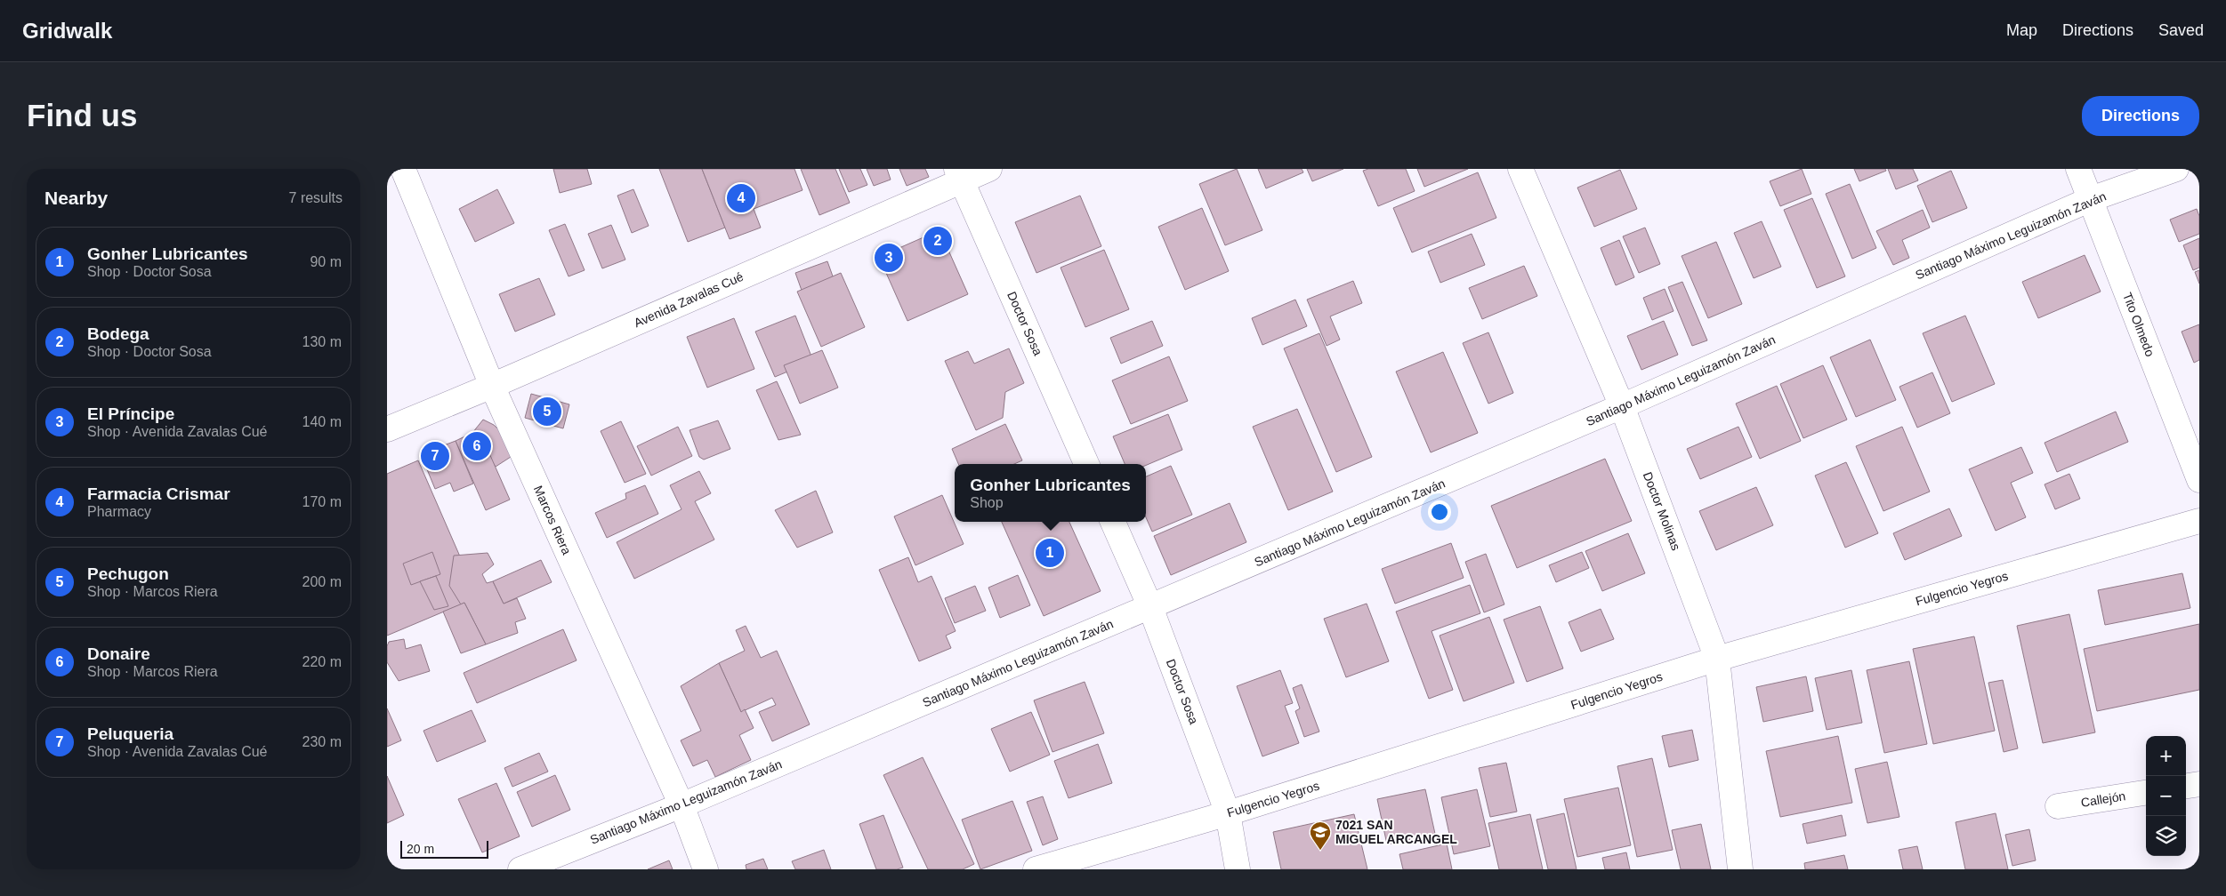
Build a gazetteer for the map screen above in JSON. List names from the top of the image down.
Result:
{
  "streets": {
    "street": [
      "Santiago Máximo Leguizamón Zaván",
      "Avenida Zavalas Cué",
      "Doctor Sosa",
      "Tito Olmedo",
      "Doctor Molinas",
      "Marcos Riera",
      "Fulgencio Yegros",
      "Callejón"
    ]
  },
  "crossings": [
    ["Santiago Máximo Leguizamón Zaván", "Doctor Sosa"],
    ["Santiago Máximo Leguizamón Zaván", "Tito Olmedo"],
    ["Santiago Máximo Leguizamón Zaván", "Doctor Molinas"],
    ["Santiago Máximo Leguizamón Zaván", "Marcos Riera"],
    ["Avenida Zavalas Cué", "Doctor Sosa"],
    ["Avenida Zavalas Cué", "Marcos Riera"],
    ["Doctor Sosa", "Fulgencio Yegros"],
    ["Doctor Molinas", "Fulgencio Yegros"]
  ],
  "places": {
    "school or university": ["7021 SAN MIGUEL ARCANGEL"]
  },
  "scale_bar": "20 m",
  "page": {
    "header": "Gridwalk",
    "nav": ["Map", "Directions", "Saved"],
    "buttons": "Directions",
    "title": "Find us",
    "heading": ["Nearby", "7 results"],
    "pins": [
      "4",
      "2",
      "3",
      "5",
      "6",
      "7",
      "1"
    ],
    "list": [
      {
        "mark": "1",
        "name": "Gonher Lubricantes",
        "note": "Shop · Doctor Sosa",
        "value": "90 m"
      },
      {
        "mark": "2",
        "name": "Bodega",
        "note": "Shop · Doctor Sosa",
        "value": "130 m"
      },
      {
        "mark": "3",
        "name": "El Príncipe",
        "note": "Shop · Avenida Zavalas Cué",
        "value": "140 m"
      },
      {
        "mark": "4",
        "name": "Farmacia Crismar",
        "note": "Pharmacy",
        "value": "170 m"
      },
      {
        "mark": "5",
        "name": "Pechugon",
        "note": "Shop · Marcos Riera",
        "value": "200 m"
      },
      {
        "mark": "6",
        "name": "Donaire",
        "note": "Shop · Marcos Riera",
        "value": "220 m"
      },
      {
        "mark": "7",
        "name": "Peluqueria",
        "note": "Shop · Avenida Zavalas Cué",
        "value": "230 m"
      }
    ],
    "popup": ["Gonher Lubricantes", "Shop"],
    "map_buttons": ["+", "−"],
    "scale": "20 m"
  }
}
